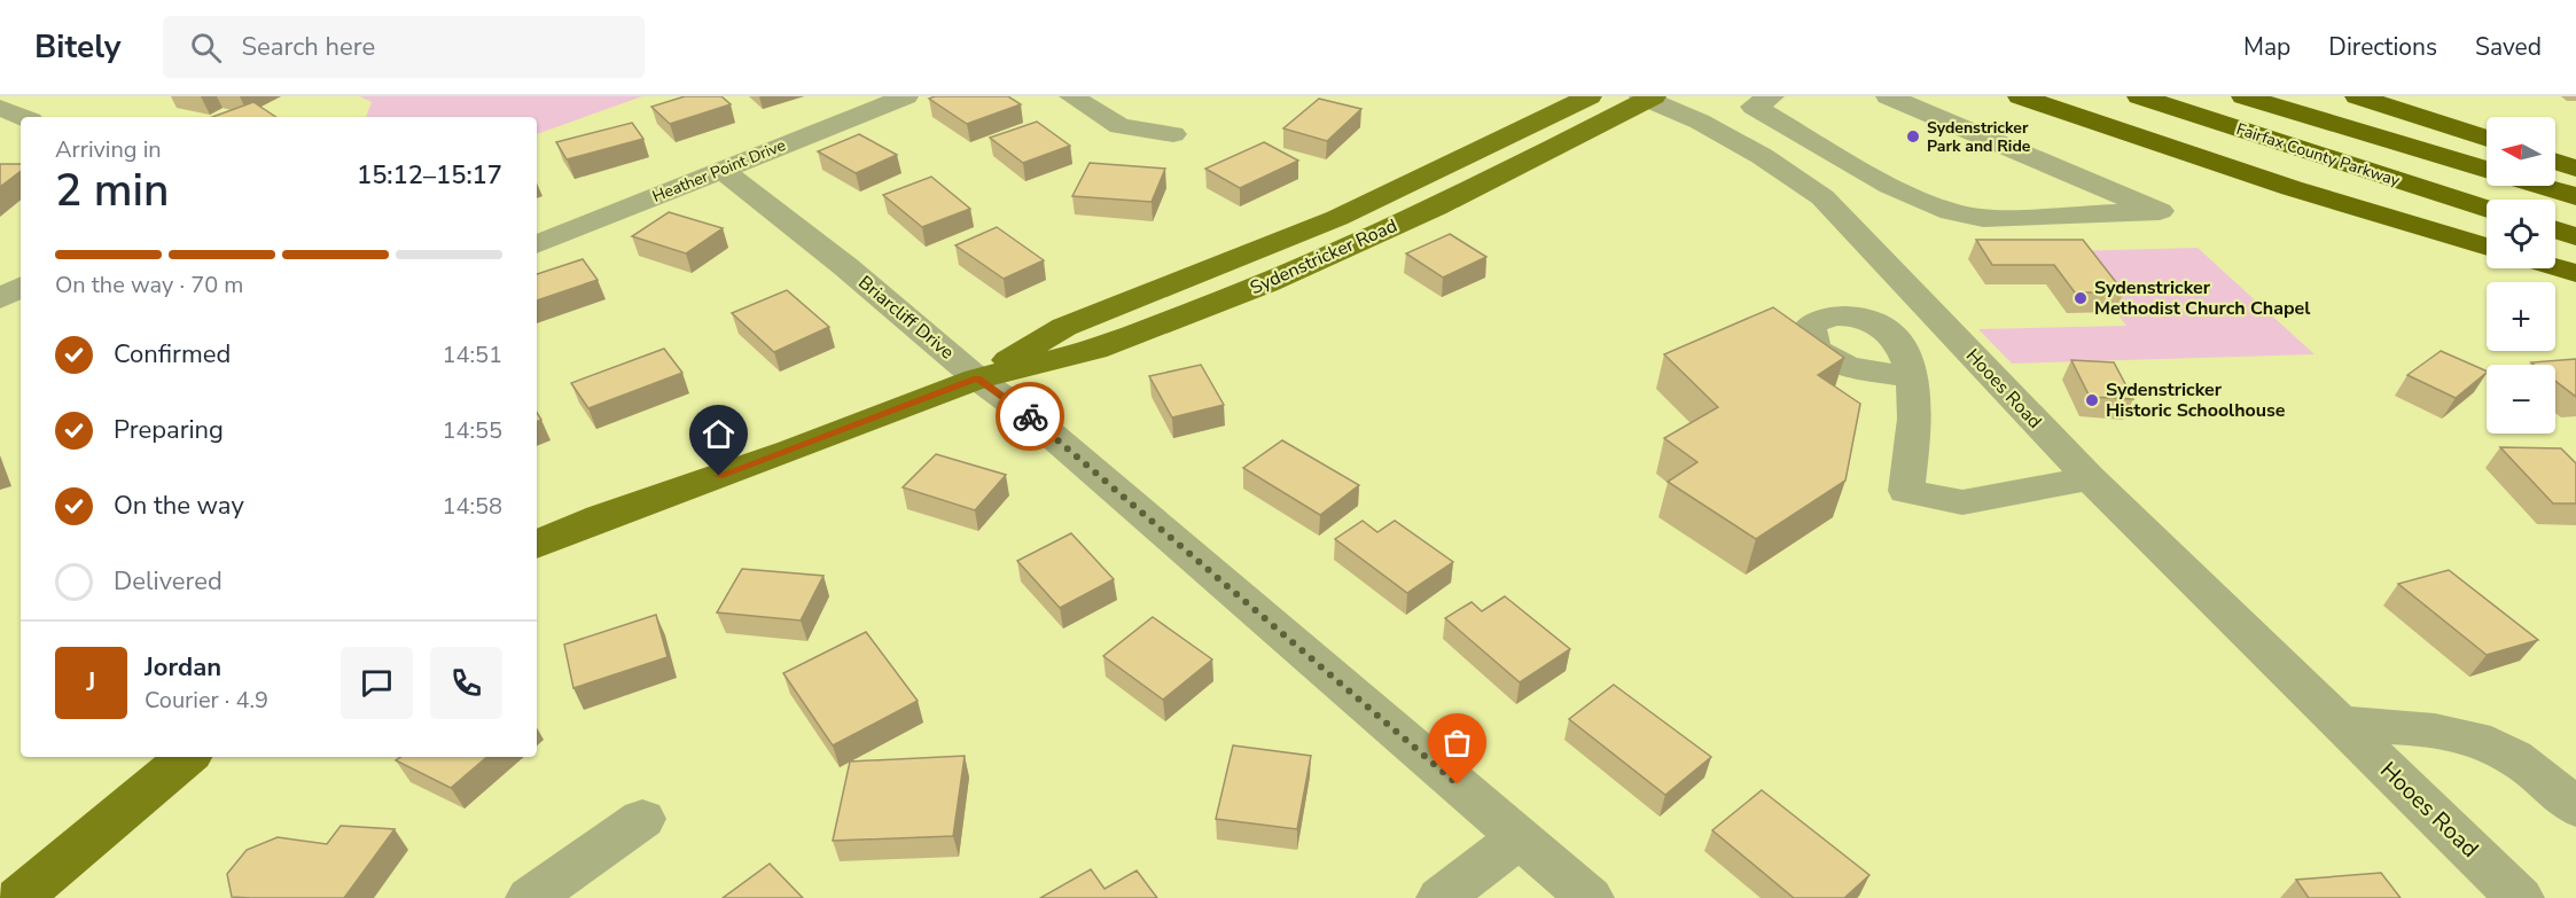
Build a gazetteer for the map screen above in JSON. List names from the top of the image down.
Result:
{
  "streets": {
    "highway": ["Fairfax County Parkway"],
    "main road": ["Sydenstricker Road"],
    "street": ["Heather Point Drive", "Briarcliff Drive", "Hooes Road"]
  },
  "crossings": [
    ["Heather Point Drive", "Briarcliff Drive"],
    ["Sydenstricker Road", "Briarcliff Drive"],
    ["Sydenstricker Road", "Hooes Road"]
  ],
  "places": ["Sydenstricker Park and Ride", "Sydenstricker Methodist Church Chapel", "Sydenstricker Historic Schoolhouse"],
  "north": "left",
  "page": {
    "header": "Bitely",
    "search": "Search here",
    "nav": ["Map", "Directions", "Saved"],
    "map_buttons": ["+", "−"],
    "heading": ["2 min", "Arriving in", "15:12–15:17"],
    "panel": ["Jordan", "Courier · 4.9"],
    "bar": "On the way · 70 m",
    "list": [
      ["Confirmed", "14:51"],
      ["Preparing", "14:55"],
      ["On the way", "14:58"],
      "Delivered"
    ],
    "round": "J"
  }
}
